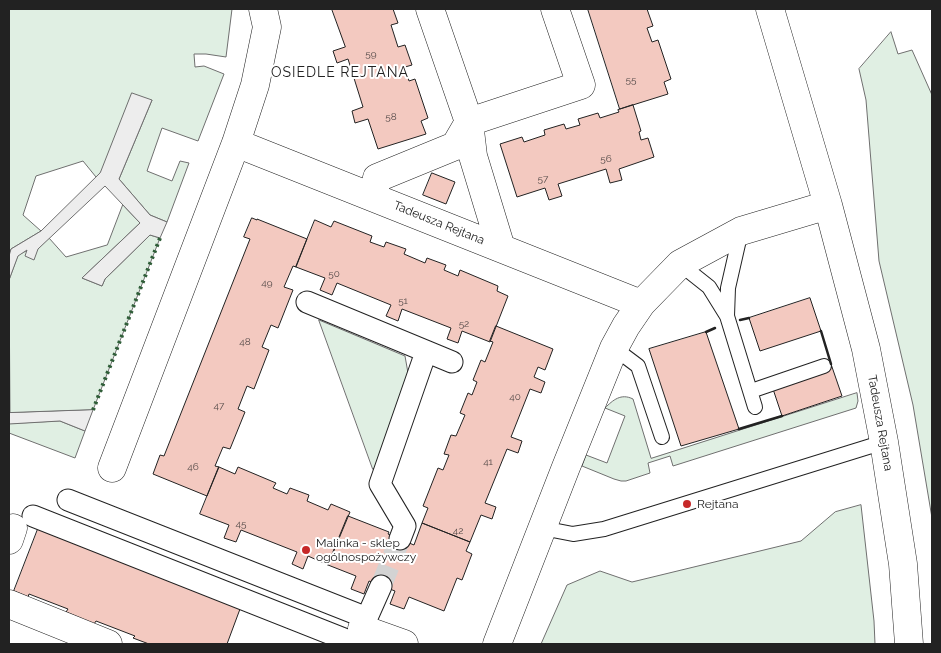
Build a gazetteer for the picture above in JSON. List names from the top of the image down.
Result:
{
  "streets": {
    "street": ["Tadeusza Rejtana"]
  },
  "districts": ["OSIEDLE REJTANA"],
  "places": ["Rejtana", "Malinka - sklep ogólnospożywczy"],
  "house_numbers": [
    "59",
    "55",
    "58",
    "56",
    "57",
    "50",
    "49",
    "51",
    "52",
    "48",
    "40",
    "47",
    "41",
    "46",
    "45",
    "42"
  ]
}
